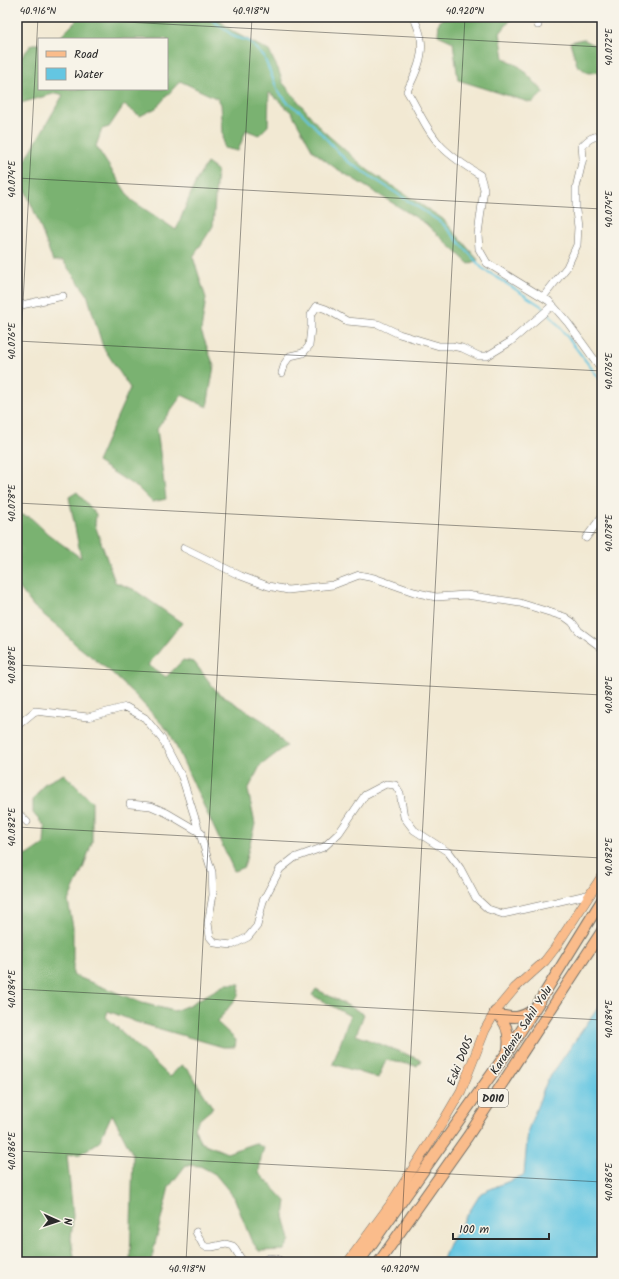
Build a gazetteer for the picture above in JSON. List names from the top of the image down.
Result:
{
  "streets": {
    "highway": ["Karadeniz Sahil Yolu", "D010"],
    "main road": ["Eski D005"]
  },
  "crossings": [
    ["Karadeniz Sahil Yolu", "D010"]
  ],
  "legend": ["Road", "Water"],
  "scale_bar": "100 m",
  "north": "right",
  "coordinates": [
    "40.916°N",
    "40.918°N",
    "40.920°N",
    "40.072°E",
    "40.074°E",
    "40.076°E",
    "40.078°E",
    "40.080°E",
    "40.082°E",
    "40.084°E",
    "40.086°E"
  ]
}
